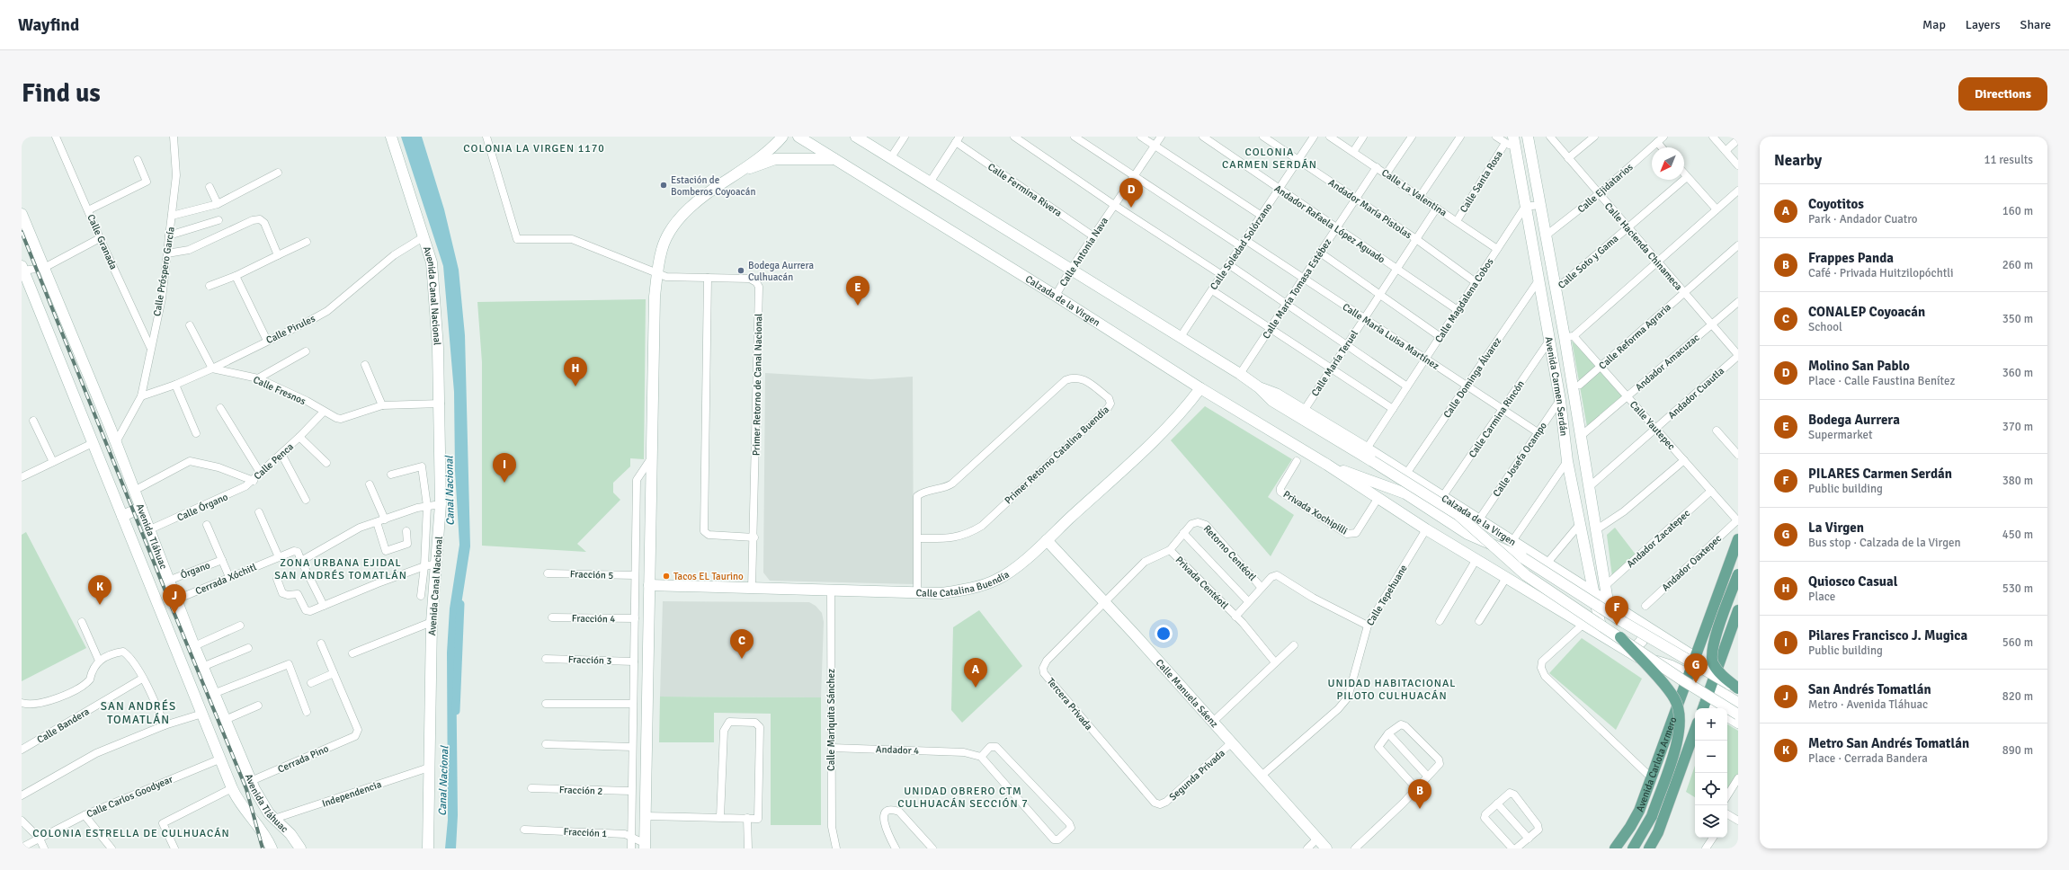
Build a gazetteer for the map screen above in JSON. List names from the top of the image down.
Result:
{
  "streets": {
    "main road": ["Avenida Carlota Armero"],
    "street": [
      "Calle Santa Rosa",
      "Calle Ejidatarios",
      "Calle Fermina Rivera",
      "Calle La Valentina",
      "Andador María Pistolas",
      "Andador Rafaela López Aguado",
      "Calle Granada",
      "Calle Soledad Solórzano",
      "Calle Hacienda Chinameca",
      "Calle Antonia Nava",
      "Calle Soto y Gama",
      "Calle Próspero García",
      "Calle María Tomasa Estébez",
      "Avenida Canal Nacional",
      "Calzada de la Virgen",
      "Calle Magdalena Cobos",
      "Calle Pirules",
      "Calle María Luisa Martínez",
      "Calle Reforma Agraria",
      "Andador Amacuzac",
      "Calle María Teruel",
      "Calle Dominga Álvarez",
      "Primer Retorno de Canal Nacional",
      "Avenida Carmen Serdán",
      "Calle Fresnos",
      "Andador Cuautla",
      "Calle Carmina Rincón",
      "Calle Yautepec",
      "Primer Retorno Catalina Buendía",
      "Calle Josefa Ocampo",
      "Calle Penca",
      "Calle Órgano",
      "Privada Xochipilli",
      "Avenida Tláhuac",
      "Andador Zacatepec",
      "Retorno Centéotl",
      "Andador Oaxtepec",
      "Órgano",
      "Fracción 5",
      "Cerrada Xóchitl",
      "Calle Catalina Buendía",
      "Privada Centéotl",
      "Calle Tepehuane",
      "Fracción 4",
      "Fracción 3",
      "Calle Manuela Sáenz",
      "Tercera Privada",
      "Calle Mariquita Sánchez",
      "Calle Bandera",
      "Andador 4",
      "Cerrada Pino",
      "Segunda Privada",
      "Fracción 2",
      "Independencia",
      "Calle Carlos Goodyear",
      "Fracción 1"
    ]
  },
  "crossings": [
    ["Calle Santa Rosa", "Calle La Valentina"],
    ["Calle Santa Rosa", "Avenida Carmen Serdán"],
    ["Calle Ejidatarios", "Calle Hacienda Chinameca"],
    ["Calle Ejidatarios", "Avenida Carmen Serdán"],
    ["Calle Fermina Rivera", "Calle Antonia Nava"],
    ["Calle La Valentina", "Calle María Tomasa Estébez"],
    ["Calle La Valentina", "Calle Magdalena Cobos"],
    ["Calle La Valentina", "Calle María Teruel"],
    ["Andador María Pistolas", "Calle Soledad Solórzano"],
    ["Andador María Pistolas", "Calle María Tomasa Estébez"],
    ["Andador María Pistolas", "Calle Magdalena Cobos"],
    ["Andador María Pistolas", "Calle María Teruel"],
    ["Andador Rafaela López Aguado", "Calle Soledad Solórzano"],
    ["Andador Rafaela López Aguado", "Calle María Tomasa Estébez"],
    ["Andador Rafaela López Aguado", "Calle Magdalena Cobos"],
    ["Andador Rafaela López Aguado", "Calle María Teruel"],
    ["Calle Granada", "Calle Próspero García"],
    ["Calle Soledad Solórzano", "Calzada de la Virgen"],
    ["Calle Soledad Solórzano", "Calle María Luisa Martínez"],
    ["Calle Hacienda Chinameca", "Calle Soto y Gama"],
    ["Calle Hacienda Chinameca", "Calle Reforma Agraria"],
    ["Calle Hacienda Chinameca", "Andador Amacuzac"],
    ["Calle Hacienda Chinameca", "Andador Cuautla"],
    ["Calle Antonia Nava", "Calzada de la Virgen"],
    ["Calle Soto y Gama", "Avenida Carmen Serdán"],
    ["Calle Próspero García", "Calle Pirules"],
    ["Calle Próspero García", "Avenida Tláhuac"],
    ["Calle María Tomasa Estébez", "Calzada de la Virgen"],
    ["Calle María Tomasa Estébez", "Calle María Luisa Martínez"],
    ["Avenida Canal Nacional", "Calle Pirules"],
    ["Avenida Canal Nacional", "Calle Fresnos"],
    ["Avenida Canal Nacional", "Independencia"],
    ["Calzada de la Virgen", "Calle Magdalena Cobos"],
    ["Calzada de la Virgen", "Calle María Teruel"],
    ["Calzada de la Virgen", "Calle Dominga Álvarez"],
    ["Calzada de la Virgen", "Avenida Carmen Serdán"],
    ["Calzada de la Virgen", "Calle Carmina Rincón"],
    ["Calzada de la Virgen", "Calle Josefa Ocampo"],
    ["Calzada de la Virgen", "Privada Xochipilli"],
    ["Calzada de la Virgen", "Calle Catalina Buendía"],
    ["Calzada de la Virgen", "Calle Tepehuane"],
    ["Calzada de la Virgen", "Avenida Carlota Armero"],
    ["Calle Magdalena Cobos", "Calle María Luisa Martínez"],
    ["Calle Magdalena Cobos", "Avenida Carmen Serdán"],
    ["Calle Pirules", "Calle Fresnos"],
    ["Calle María Luisa Martínez", "Calle María Teruel"],
    ["Calle María Luisa Martínez", "Calle Dominga Álvarez"],
    ["Calle María Luisa Martínez", "Calle Carmina Rincón"],
    ["Calle María Luisa Martínez", "Calle Josefa Ocampo"],
    ["Calle Reforma Agraria", "Calle Yautepec"],
    ["Andador Amacuzac", "Avenida Carmen Serdán"],
    ["Andador Amacuzac", "Calle Yautepec"],
    ["Calle Dominga Álvarez", "Avenida Carmen Serdán"],
    ["Primer Retorno de Canal Nacional", "Calle Catalina Buendía"],
    ["Avenida Carmen Serdán", "Andador Cuautla"],
    ["Avenida Carmen Serdán", "Calle Carmina Rincón"],
    ["Avenida Carmen Serdán", "Calle Yautepec"],
    ["Avenida Carmen Serdán", "Calle Josefa Ocampo"],
    ["Avenida Carmen Serdán", "Andador Zacatepec"],
    ["Calle Fresnos", "Calle Penca"],
    ["Andador Cuautla", "Calle Yautepec"],
    ["Calle Yautepec", "Andador Zacatepec"],
    ["Calle Yautepec", "Andador Oaxtepec"],
    ["Primer Retorno Catalina Buendía", "Calle Catalina Buendía"],
    ["Calle Penca", "Calle Órgano"],
    ["Calle Penca", "Avenida Tláhuac"],
    ["Calle Órgano", "Avenida Tláhuac"],
    ["Avenida Tláhuac", "Órgano"],
    ["Avenida Tláhuac", "Cerrada Xóchitl"],
    ["Avenida Tláhuac", "Cerrada Pino"],
    ["Avenida Tláhuac", "Independencia"],
    ["Avenida Tláhuac", "Calle Carlos Goodyear"],
    ["Retorno Centéotl", "Privada Centéotl"],
    ["Calle Catalina Buendía", "Calle Manuela Sáenz"],
    ["Calle Catalina Buendía", "Calle Mariquita Sánchez"],
    ["Privada Centéotl", "Calle Manuela Sáenz"],
    ["Privada Centéotl", "Tercera Privada"],
    ["Calle Tepehuane", "Calle Manuela Sáenz"],
    ["Calle Manuela Sáenz", "Tercera Privada"],
    ["Calle Manuela Sáenz", "Segunda Privada"],
    ["Tercera Privada", "Segunda Privada"],
    ["Calle Mariquita Sánchez", "Andador 4"]
  ],
  "districts": [
    "COLONIA LA VIRGEN 1170",
    "COLONIA CARMEN SERDÁN",
    "ZONA URBANA EJIDAL SAN ANDRÉS TOMATLÁN",
    "UNIDAD HABITACIONAL PILOTO CULHUACÁN",
    "SAN ANDRÉS TOMATLÁN",
    "UNIDAD OBRERO CTM CULHUACÁN SECCIÓN 7",
    "COLONIA ESTRELLA DE CULHUACÁN"
  ],
  "water": ["Canal Nacional"],
  "places": ["Estación de Bomberos Coyoacán", "Bodega Aurrera Culhuacán", "Tacos EL Taurino"],
  "north": "bottom left",
  "page": {
    "header": "Wayfind",
    "nav": ["Map", "Layers", "Share"],
    "buttons": "Directions",
    "title": "Find us",
    "heading": ["Nearby", "11 results"],
    "pins": [
      "D",
      "E",
      "H",
      "I",
      "K",
      "J",
      "F",
      "C",
      "G",
      "A",
      "B"
    ],
    "list": [
      {
        "mark": "A",
        "name": "Coyotitos",
        "note": "Park · Andador Cuatro",
        "value": "160 m"
      },
      {
        "mark": "B",
        "name": "Frappes Panda",
        "note": "Café · Privada Huitzilopóchtli",
        "value": "260 m"
      },
      {
        "mark": "C",
        "name": "CONALEP Coyoacán",
        "note": "School",
        "value": "350 m"
      },
      {
        "mark": "D",
        "name": "Molino San Pablo",
        "note": "Place · Calle Faustina Benítez",
        "value": "360 m"
      },
      {
        "mark": "E",
        "name": "Bodega Aurrera",
        "note": "Supermarket",
        "value": "370 m"
      },
      {
        "mark": "F",
        "name": "PILARES Carmen Serdán",
        "note": "Public building",
        "value": "380 m"
      },
      {
        "mark": "G",
        "name": "La Virgen",
        "note": "Bus stop · Calzada de la Virgen",
        "value": "450 m"
      },
      {
        "mark": "H",
        "name": "Quiosco Casual",
        "note": "Place",
        "value": "530 m"
      },
      {
        "mark": "I",
        "name": "Pilares Francisco J. Mugica",
        "note": "Public building",
        "value": "560 m"
      },
      {
        "mark": "J",
        "name": "San Andrés Tomatlán",
        "note": "Metro · Avenida Tláhuac",
        "value": "820 m"
      },
      {
        "mark": "K",
        "name": "Metro San Andrés Tomatlán",
        "note": "Place · Cerrada Bandera",
        "value": "890 m"
      }
    ],
    "map_buttons": ["+", "−"]
  }
}
